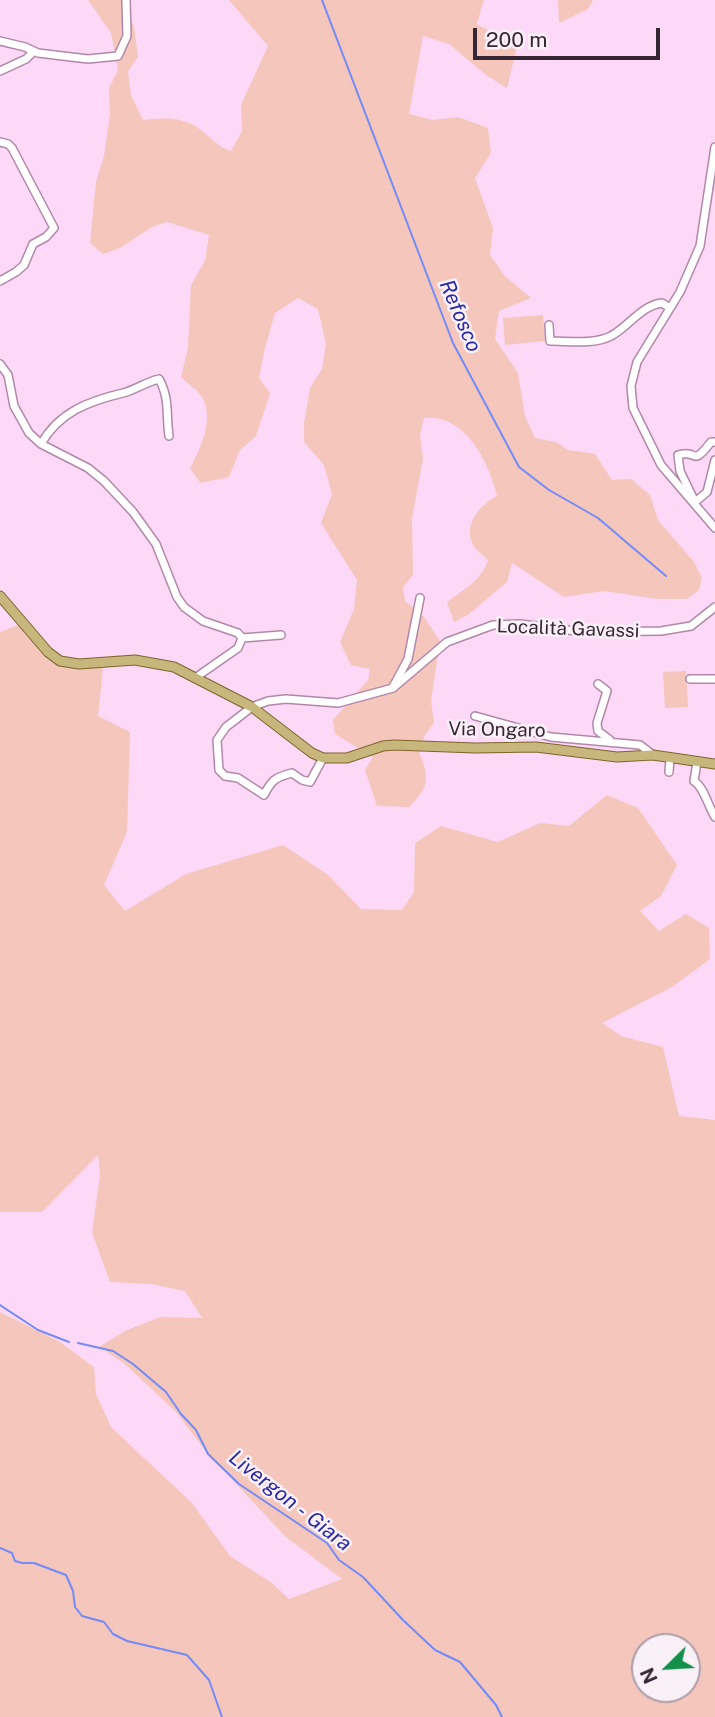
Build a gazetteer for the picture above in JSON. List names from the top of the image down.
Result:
{
  "streets": {
    "main road": ["Via Ongaro"],
    "street": ["Località Gavassi"]
  },
  "water": ["Refosco", "Livergon - Giara"],
  "scale_bar": "200 m",
  "north": "bottom left"
}
